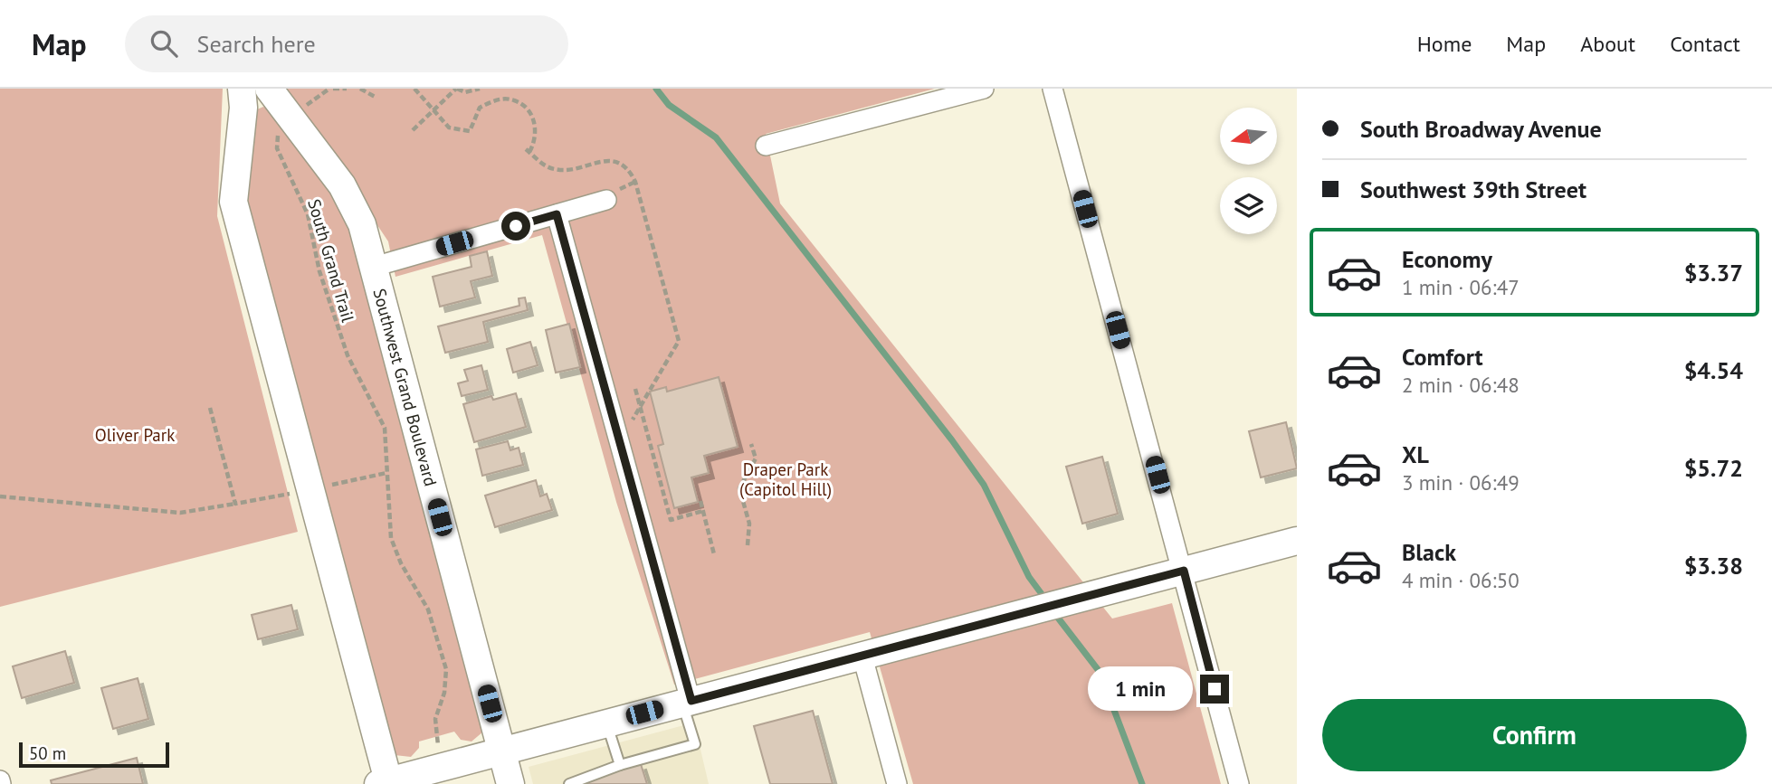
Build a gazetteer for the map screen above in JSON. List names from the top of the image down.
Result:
{
  "streets": {
    "street": ["Southwest Grand Boulevard"],
    "path": ["South Grand Trail"]
  },
  "crossings": [
    ["South Grand Trail", "Southwest Grand Boulevard"]
  ],
  "parks": ["Oliver Park", "Draper Park (Capitol Hill)"],
  "scale_bar": "50 m",
  "north": "left",
  "page": {
    "header": "Map",
    "search": "Search here",
    "nav": [
      "Home",
      "Map",
      "About",
      "Contact"
    ],
    "banner": ["South Broadway Avenue", "Southwest 39th Street"],
    "list": [
      {
        "name": "Economy",
        "note": "1 min · 06:47",
        "value": "$3.37"
      },
      {
        "name": "Comfort",
        "note": "2 min · 06:48",
        "value": "$4.54"
      },
      {
        "name": "XL",
        "note": "3 min · 06:49",
        "value": "$5.72"
      },
      {
        "name": "Black",
        "note": "4 min · 06:50",
        "value": "$3.38"
      }
    ],
    "bubble": "1 min",
    "buttons": "Confirm",
    "scale": "50 m"
  }
}
